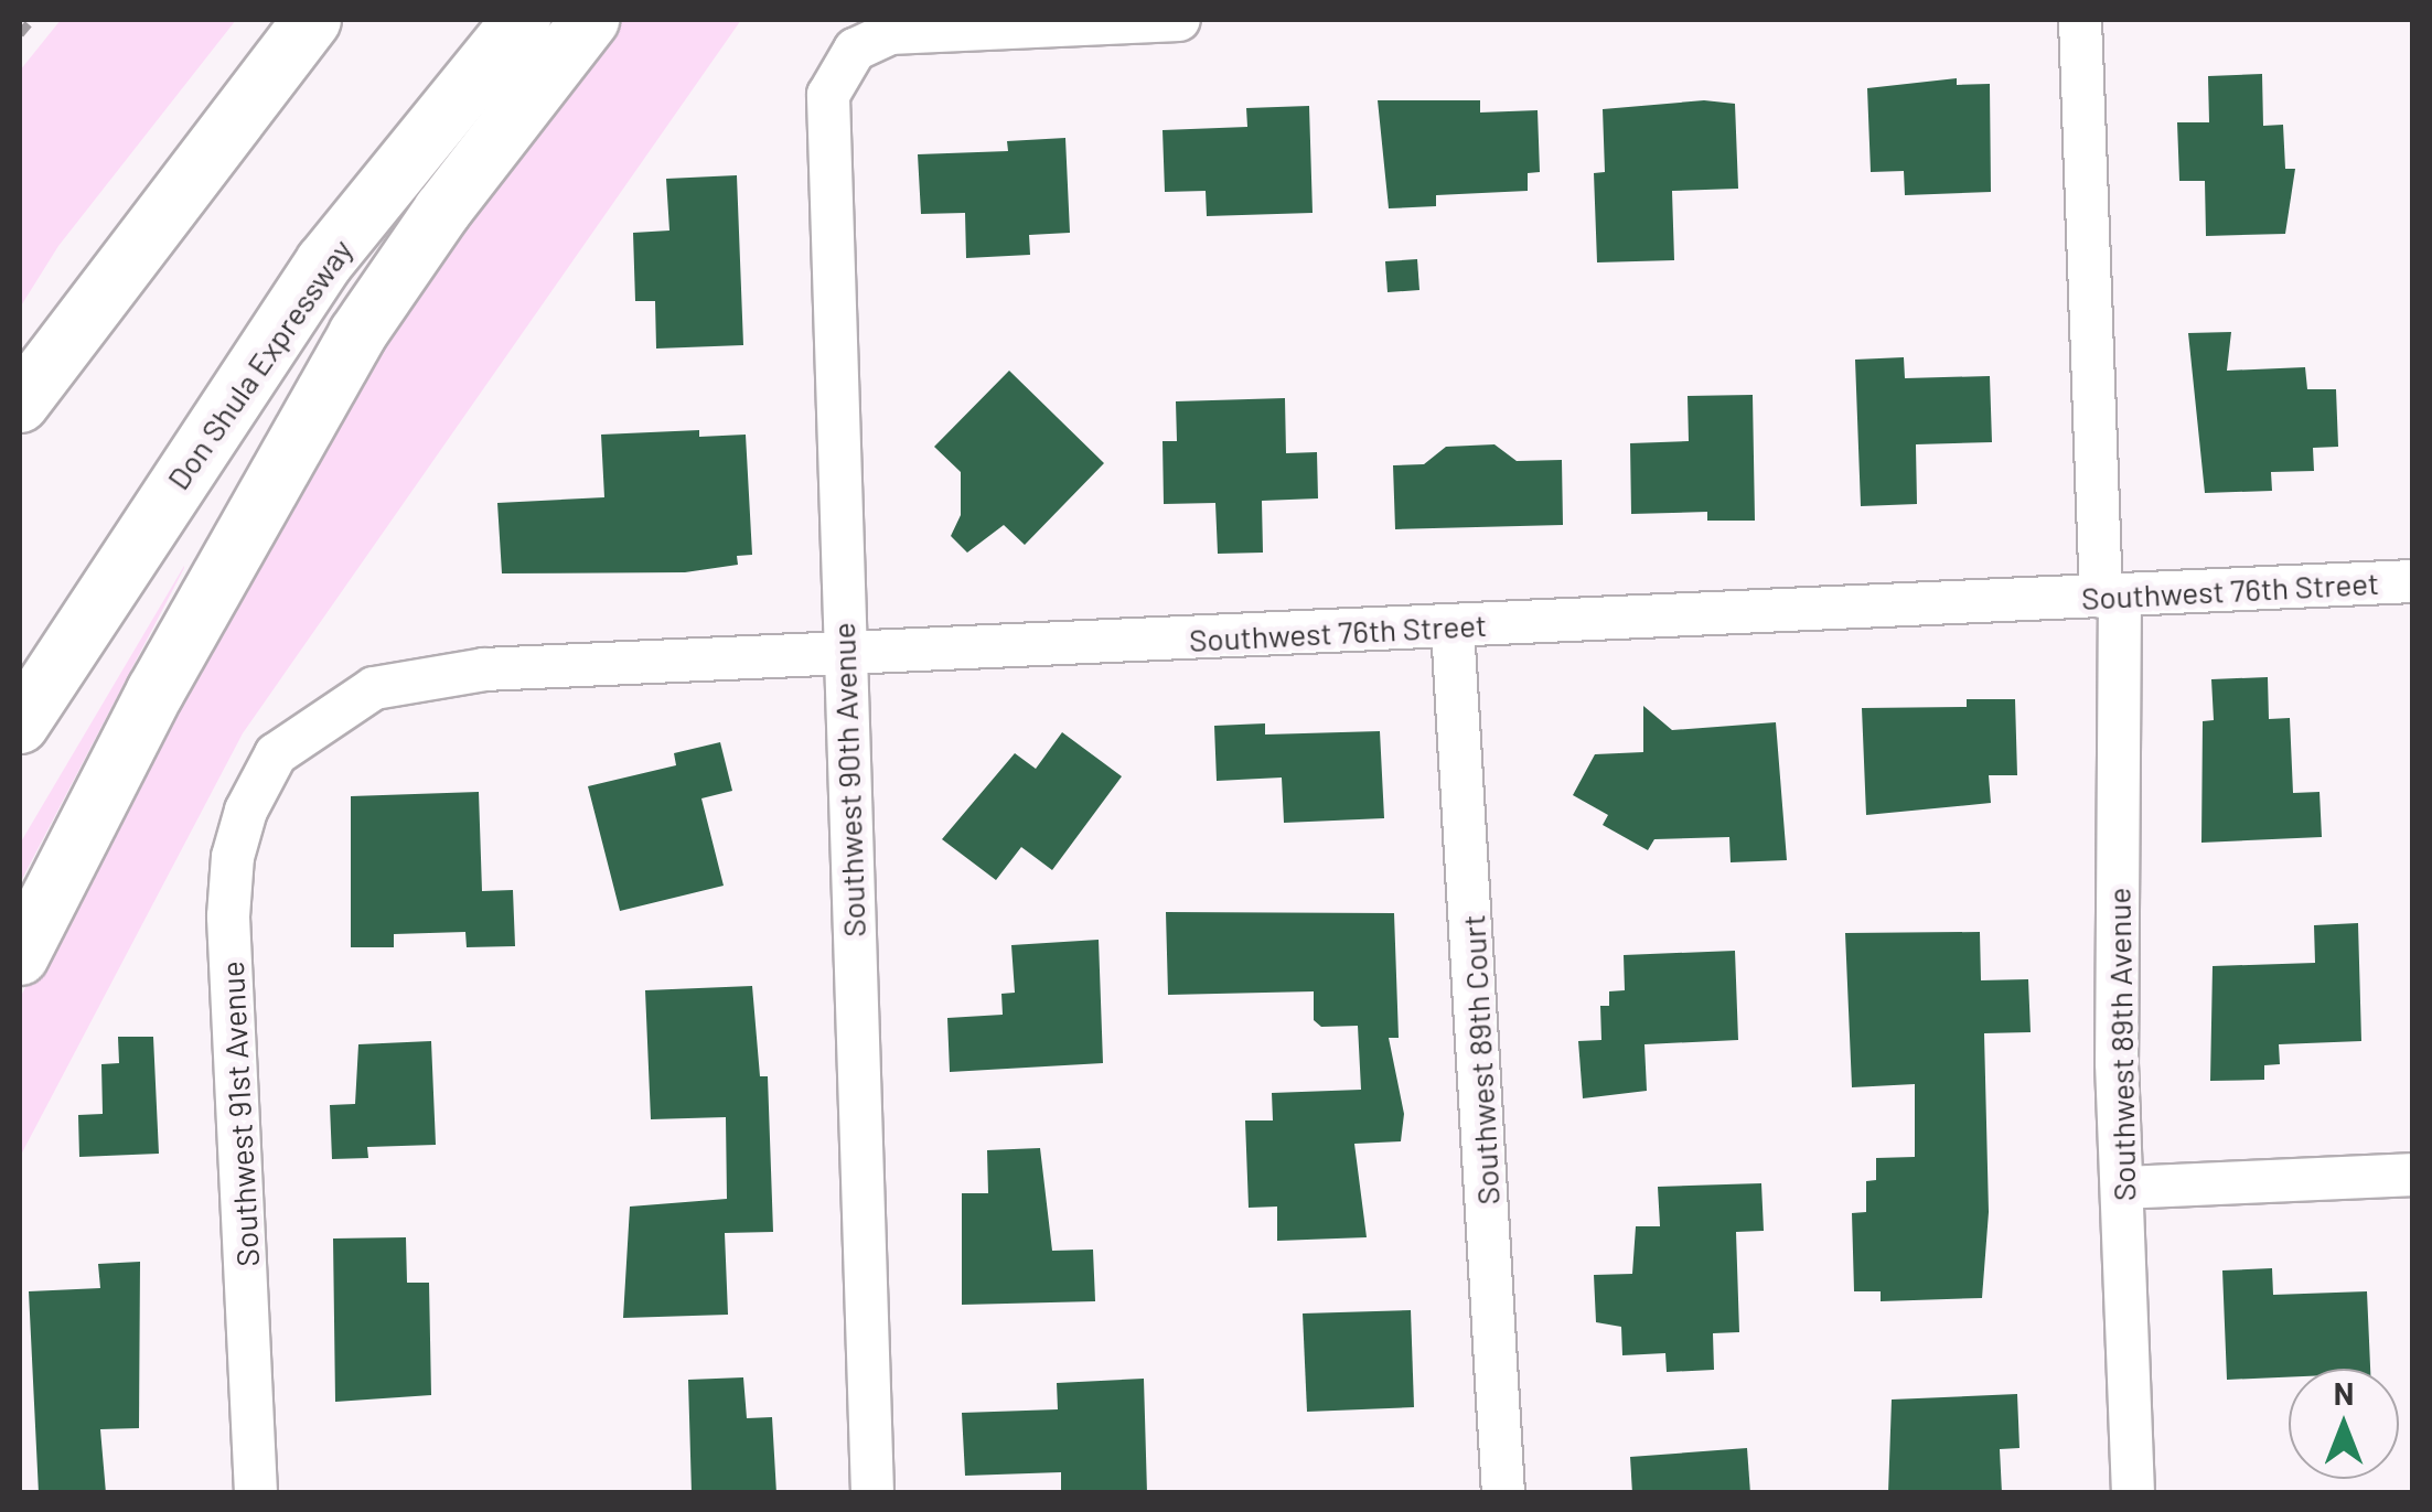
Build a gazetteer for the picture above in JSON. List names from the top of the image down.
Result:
{
  "streets": {
    "highway": ["Don Shula Expressway"],
    "street": [
      "Southwest 76th Street",
      "Southwest 90th Avenue",
      "Southwest 89th Avenue",
      "Southwest 89th Court",
      "Southwest 91st Avenue"
    ]
  },
  "crossings": [
    ["Southwest 76th Street", "Southwest 90th Avenue"],
    ["Southwest 76th Street", "Southwest 89th Avenue"],
    ["Southwest 76th Street", "Southwest 89th Court"],
    ["Southwest 76th Street", "Southwest 91st Avenue"]
  ],
  "north": "top"
}
